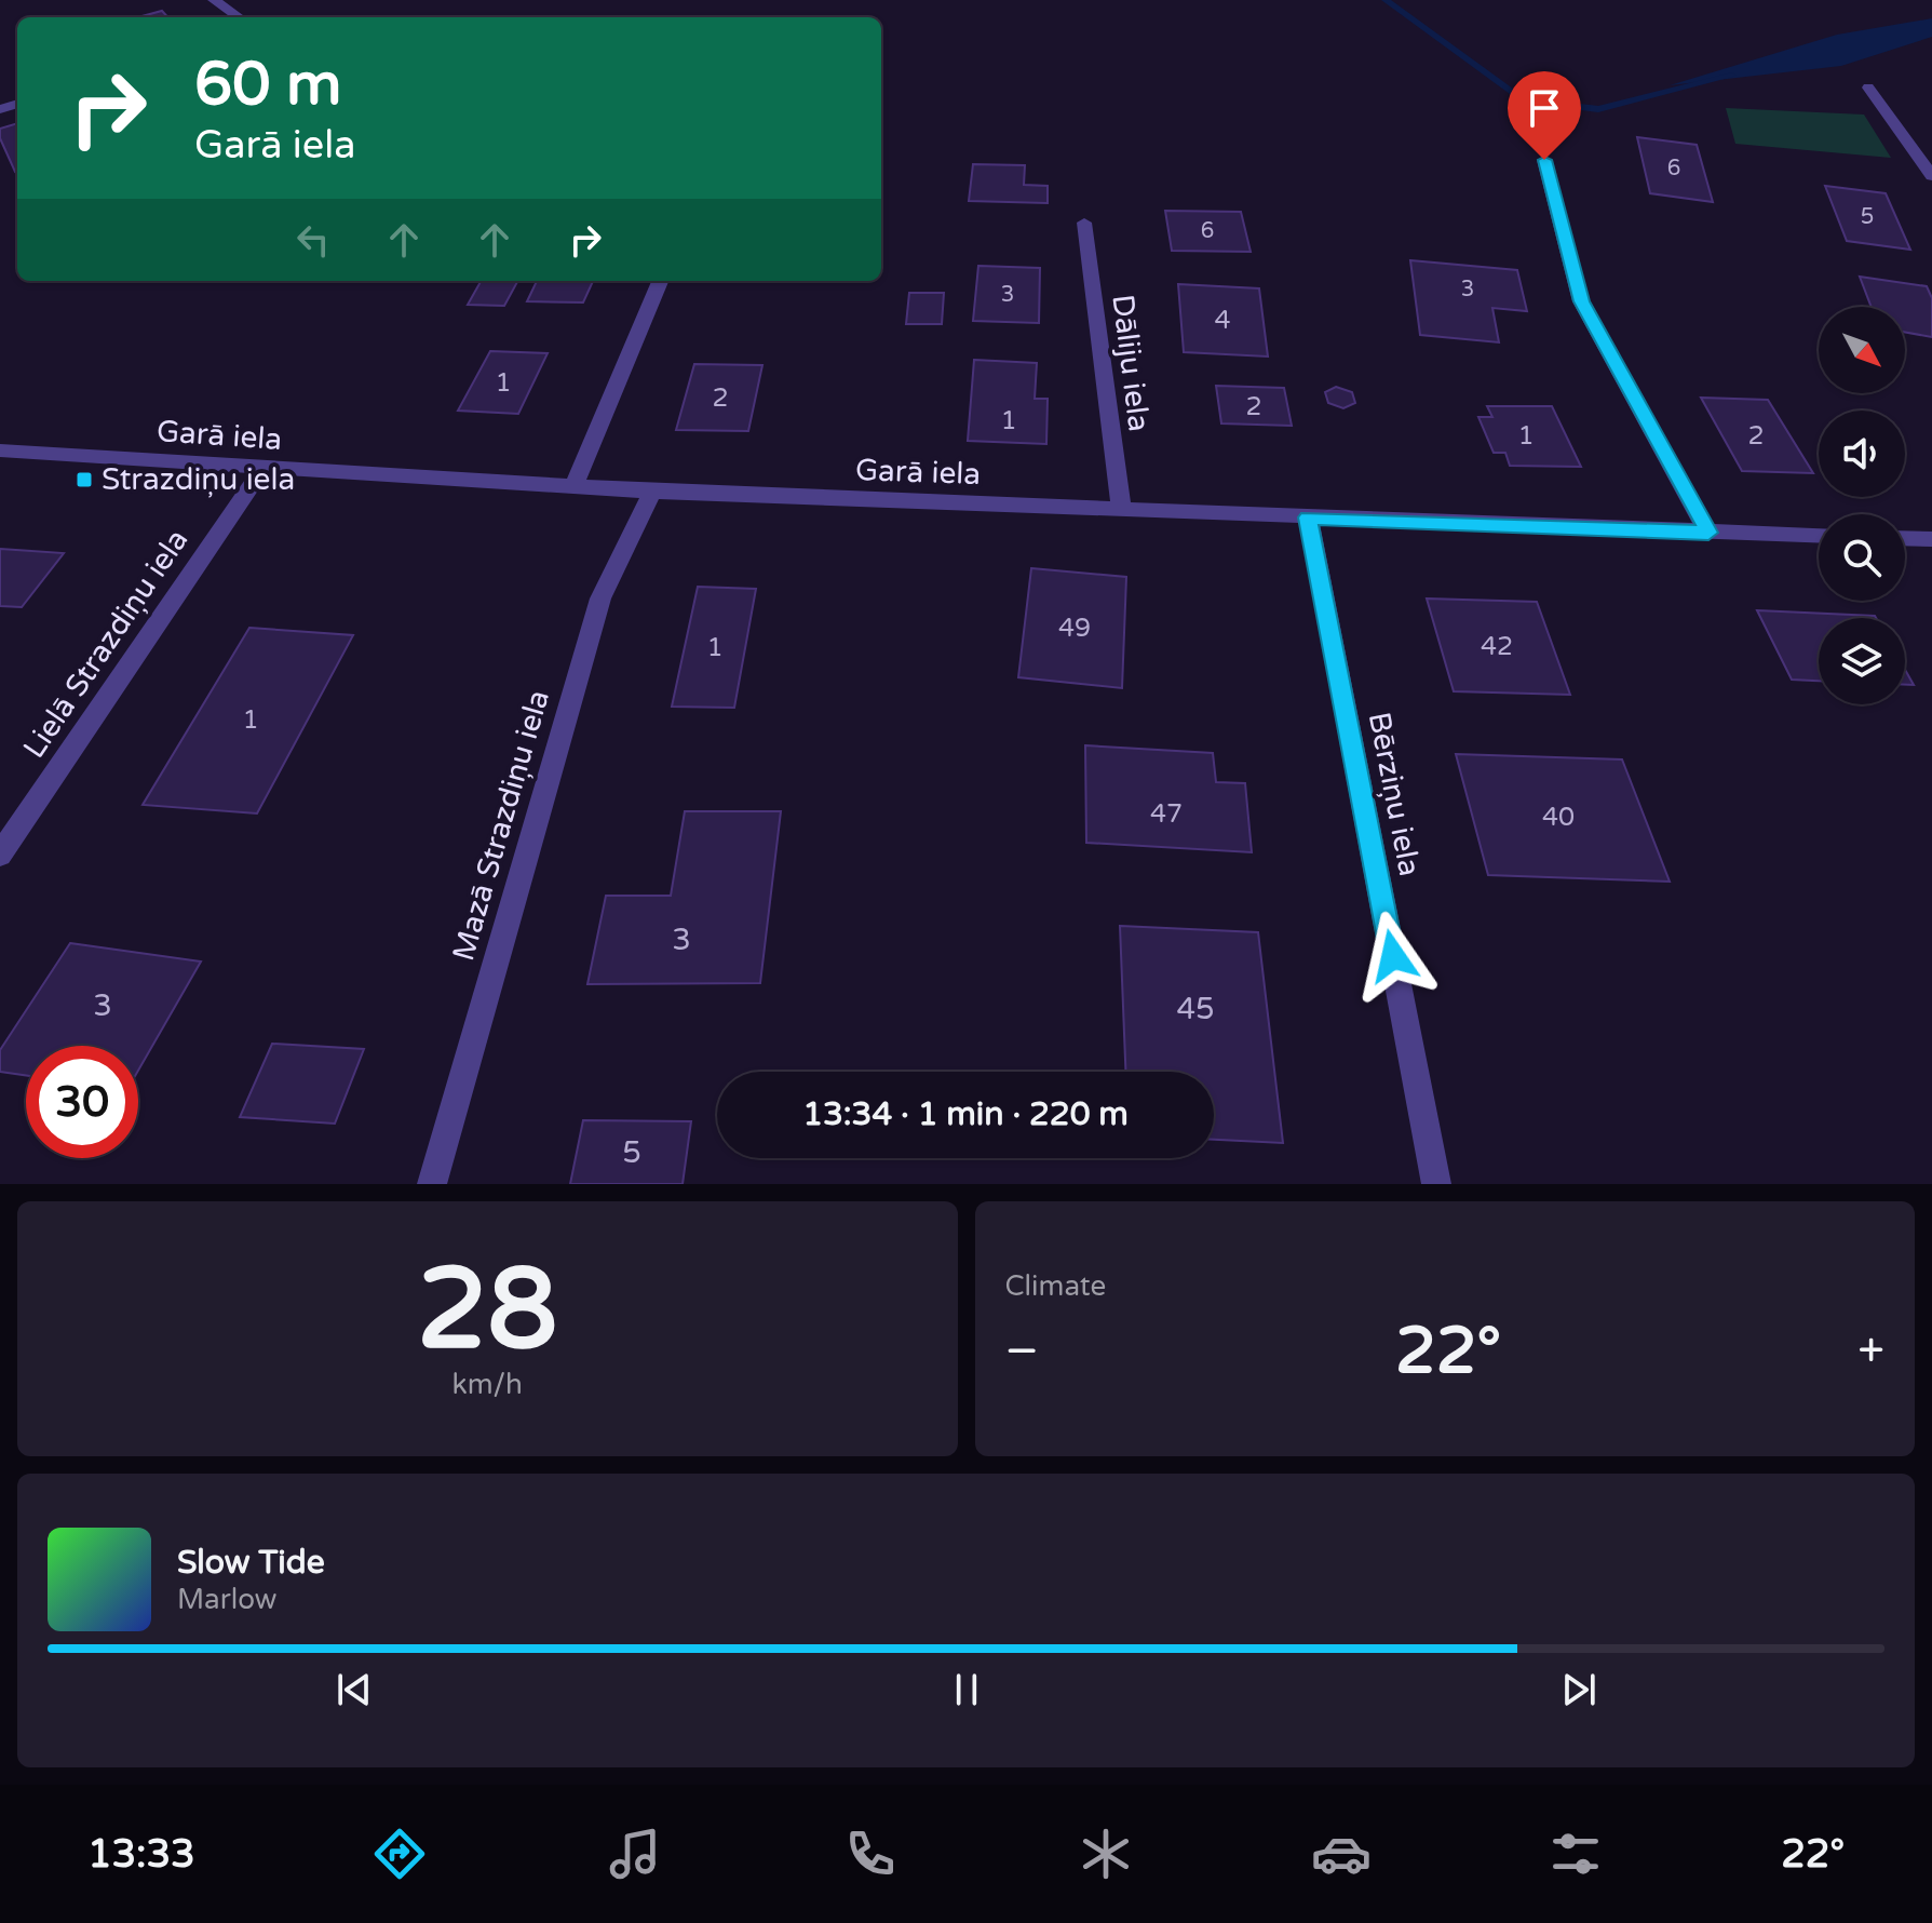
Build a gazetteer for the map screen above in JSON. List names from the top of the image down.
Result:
{
  "streets": {
    "street": [
      "Dāliju iela",
      "Garā iela",
      "Lielā Strazdiņu iela",
      "Bērziņu iela",
      "Mazā Strazdiņu iela"
    ]
  },
  "crossings": [
    ["Dāliju iela", "Garā iela"],
    ["Garā iela", "Lielā Strazdiņu iela"],
    ["Garā iela", "Bērziņu iela"],
    ["Garā iela", "Mazā Strazdiņu iela"]
  ],
  "places": {
    "transit": ["Strazdiņu iela"]
  },
  "house_numbers": [
    "6",
    "5",
    "6",
    "3",
    "3",
    "4",
    "1",
    "2",
    "2",
    "1",
    "1",
    "2",
    "49",
    "42",
    "1",
    "1",
    "47",
    "40",
    "3",
    "3",
    "45",
    "5"
  ],
  "north": "bottom right",
  "page": {
    "turn": ["60 m", "Garā iela"],
    "limit": "30",
    "trip": "13:34 · 1 min · 220 m",
    "tile": [
      ["28", "km/h"],
      "Climate"
    ],
    "heat": ["−", "22°", "+"],
    "song": ["Slow Tide", "Marlow"],
    "tabs": ["13:33", "22°"]
  }
}
